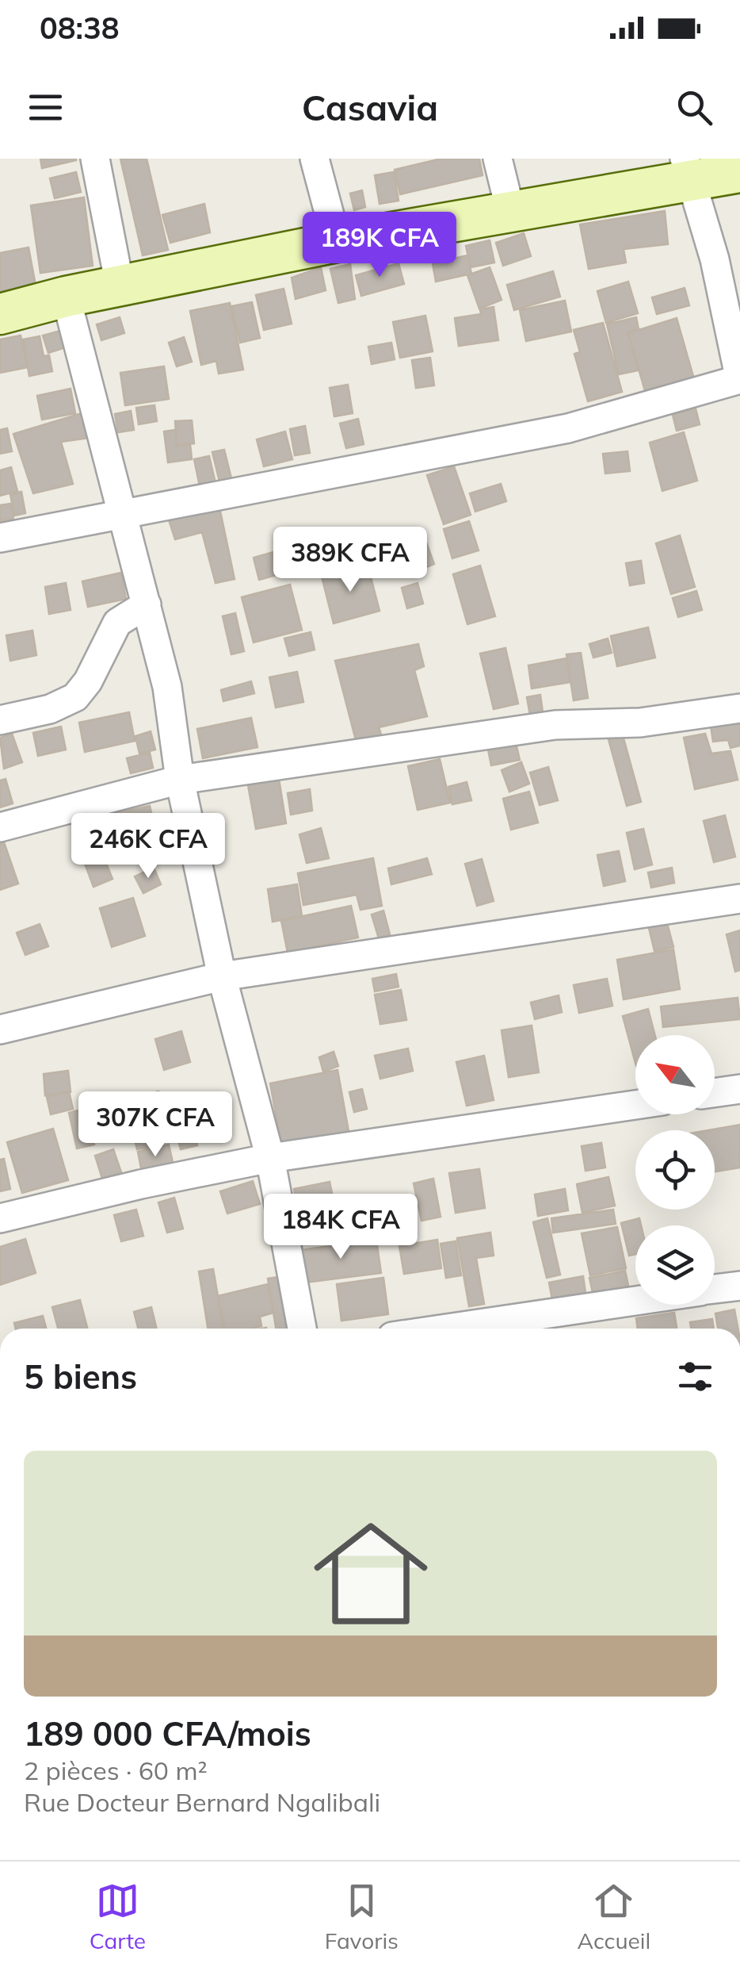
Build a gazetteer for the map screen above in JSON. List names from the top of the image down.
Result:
{
  "north": "top left",
  "page": {
    "status": "08:38",
    "header": "Casavia",
    "price": [
      "189K CFA",
      "389K CFA",
      "246K CFA",
      "307K CFA",
      "184K CFA"
    ],
    "heading": "5 biens",
    "list": [
      {
        "name": "189 000 CFA/mois",
        "note": "2 pièces · 60 m² · Rue Docteur Bernard Ngalibali"
      }
    ],
    "tabs": ["Carte", "Favoris", "Accueil"]
  }
}
